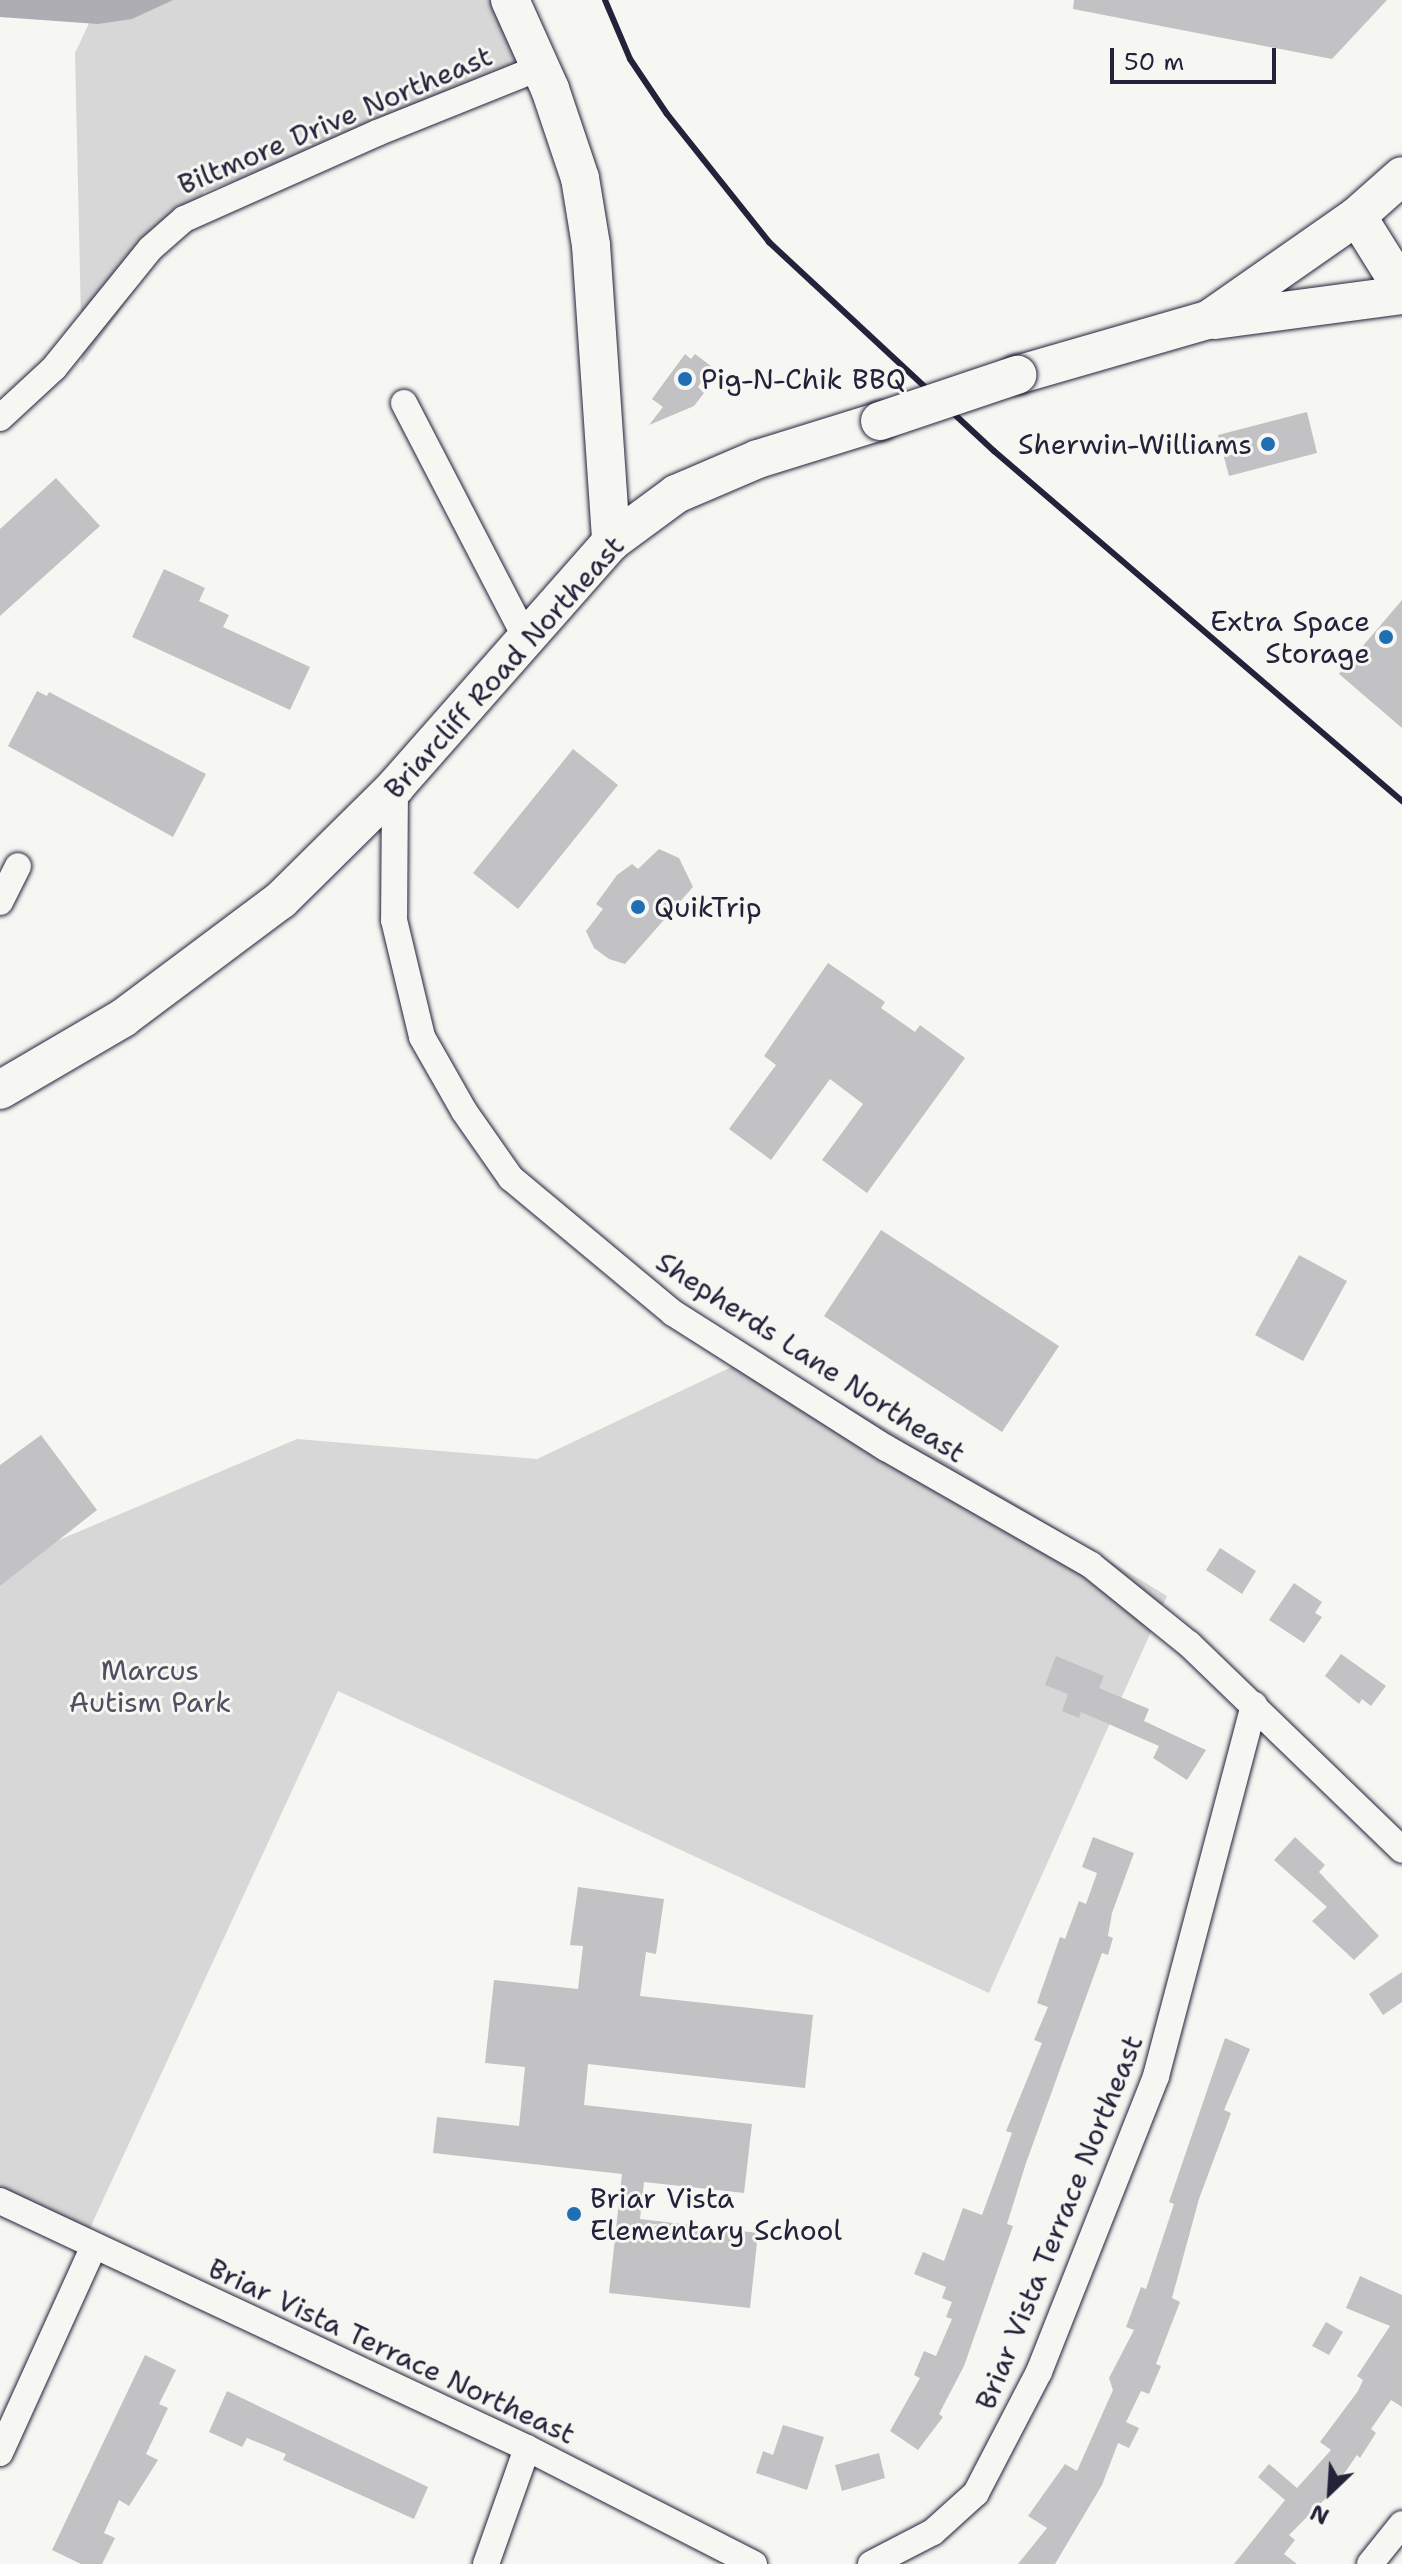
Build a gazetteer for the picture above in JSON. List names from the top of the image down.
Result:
{
  "streets": {
    "main road": ["Briarcliff Road Northeast"],
    "street": ["Biltmore Drive Northeast", "Shepherds Lane Northeast", "Briar Vista Terrace Northeast"]
  },
  "crossings": [
    ["Briarcliff Road Northeast", "Shepherds Lane Northeast"],
    ["Shepherds Lane Northeast", "Briar Vista Terrace Northeast"]
  ],
  "parks": ["Marcus Autism Park"],
  "places": [
    "Pig-N-Chik BBQ",
    "Sherwin-Williams",
    "Extra Space Storage",
    "QuikTrip",
    "Briar Vista Elementary School"
  ],
  "scale_bar": "50 m",
  "north": "bottom left"
}
